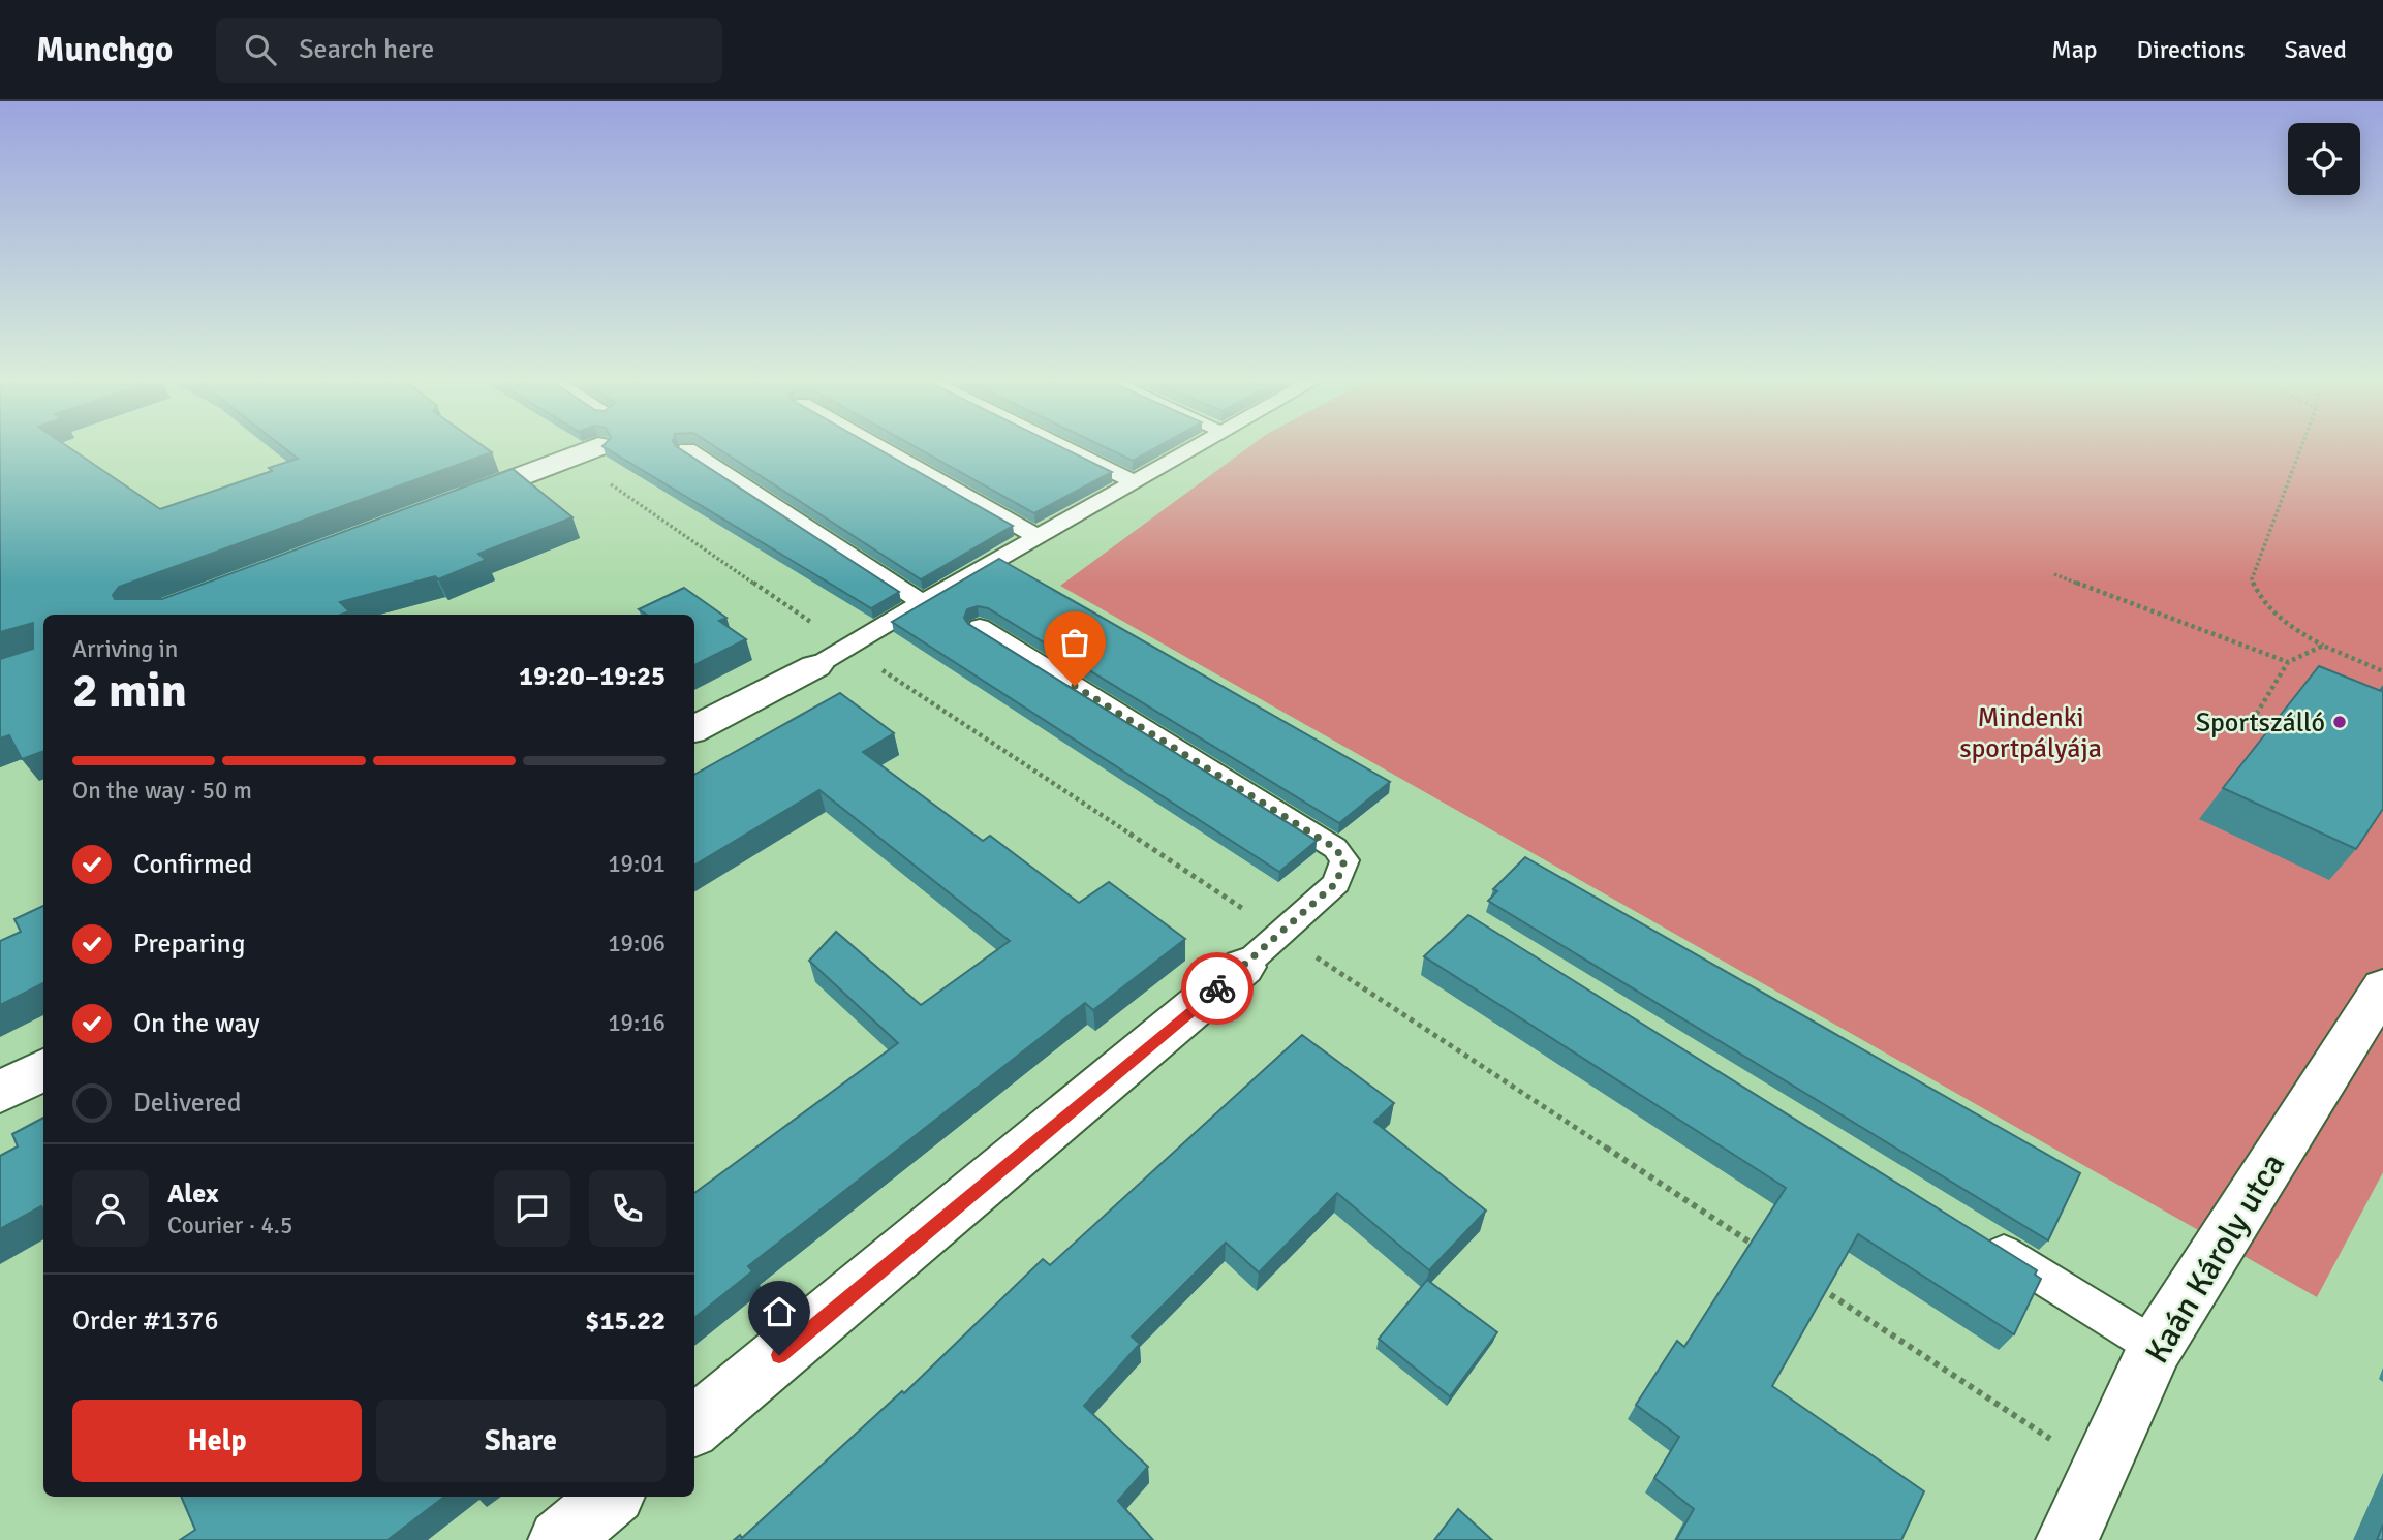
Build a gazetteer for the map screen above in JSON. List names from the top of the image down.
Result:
{
  "streets": {
    "street": ["Kaán Károly utca"]
  },
  "parks": ["Mindenki sportpályája"],
  "places": ["Sportszálló"],
  "page": {
    "header": "Munchgo",
    "search": "Search here",
    "nav": ["Map", "Directions", "Saved"],
    "heading": ["2 min", "Arriving in", "19:20–19:25"],
    "panel": [
      "Alex",
      "Courier · 4.5",
      "Order #1376",
      "$15.22"
    ],
    "bar": "On the way · 50 m",
    "list": [
      ["Confirmed", "19:01"],
      ["Preparing", "19:06"],
      ["On the way", "19:16"],
      "Delivered"
    ],
    "buttons": ["Help", "Share"]
  }
}
